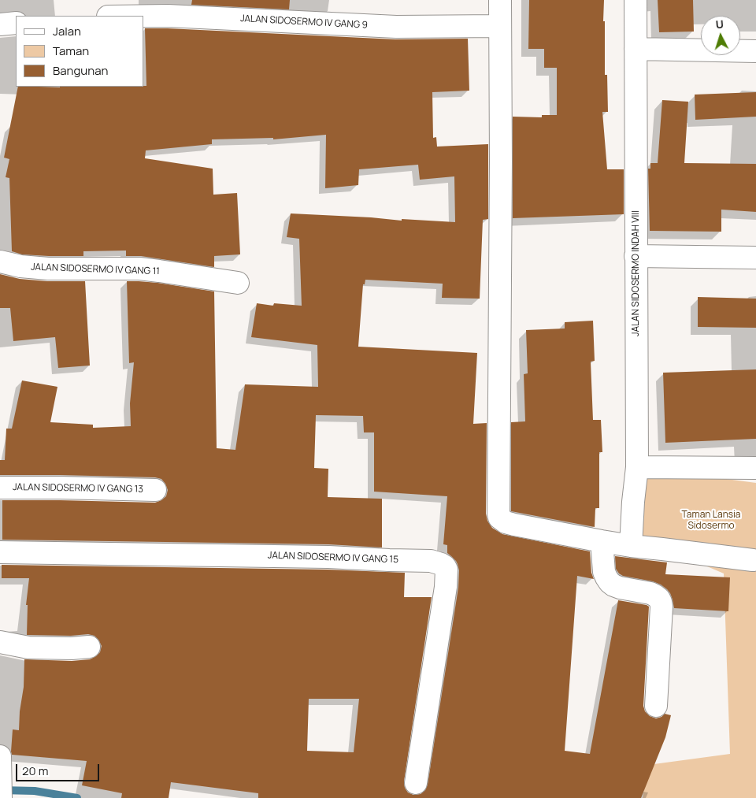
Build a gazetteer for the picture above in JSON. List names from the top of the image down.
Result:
{
  "streets": {
    "street": [
      "JALAN SIDOSERMO IV GANG 9",
      "JALAN SIDOSERMO IV GANG 11",
      "JALAN SIDOSERMO INDAH VIII",
      "JALAN SIDOSERMO IV GANG 13",
      "JALAN SIDOSERMO IV GANG 15"
    ]
  },
  "parks": ["Taman Lansia Sidosermo"],
  "legend": ["Jalan", "Taman", "Bangunan"],
  "scale_bar": "20 m",
  "north": "top"
}
